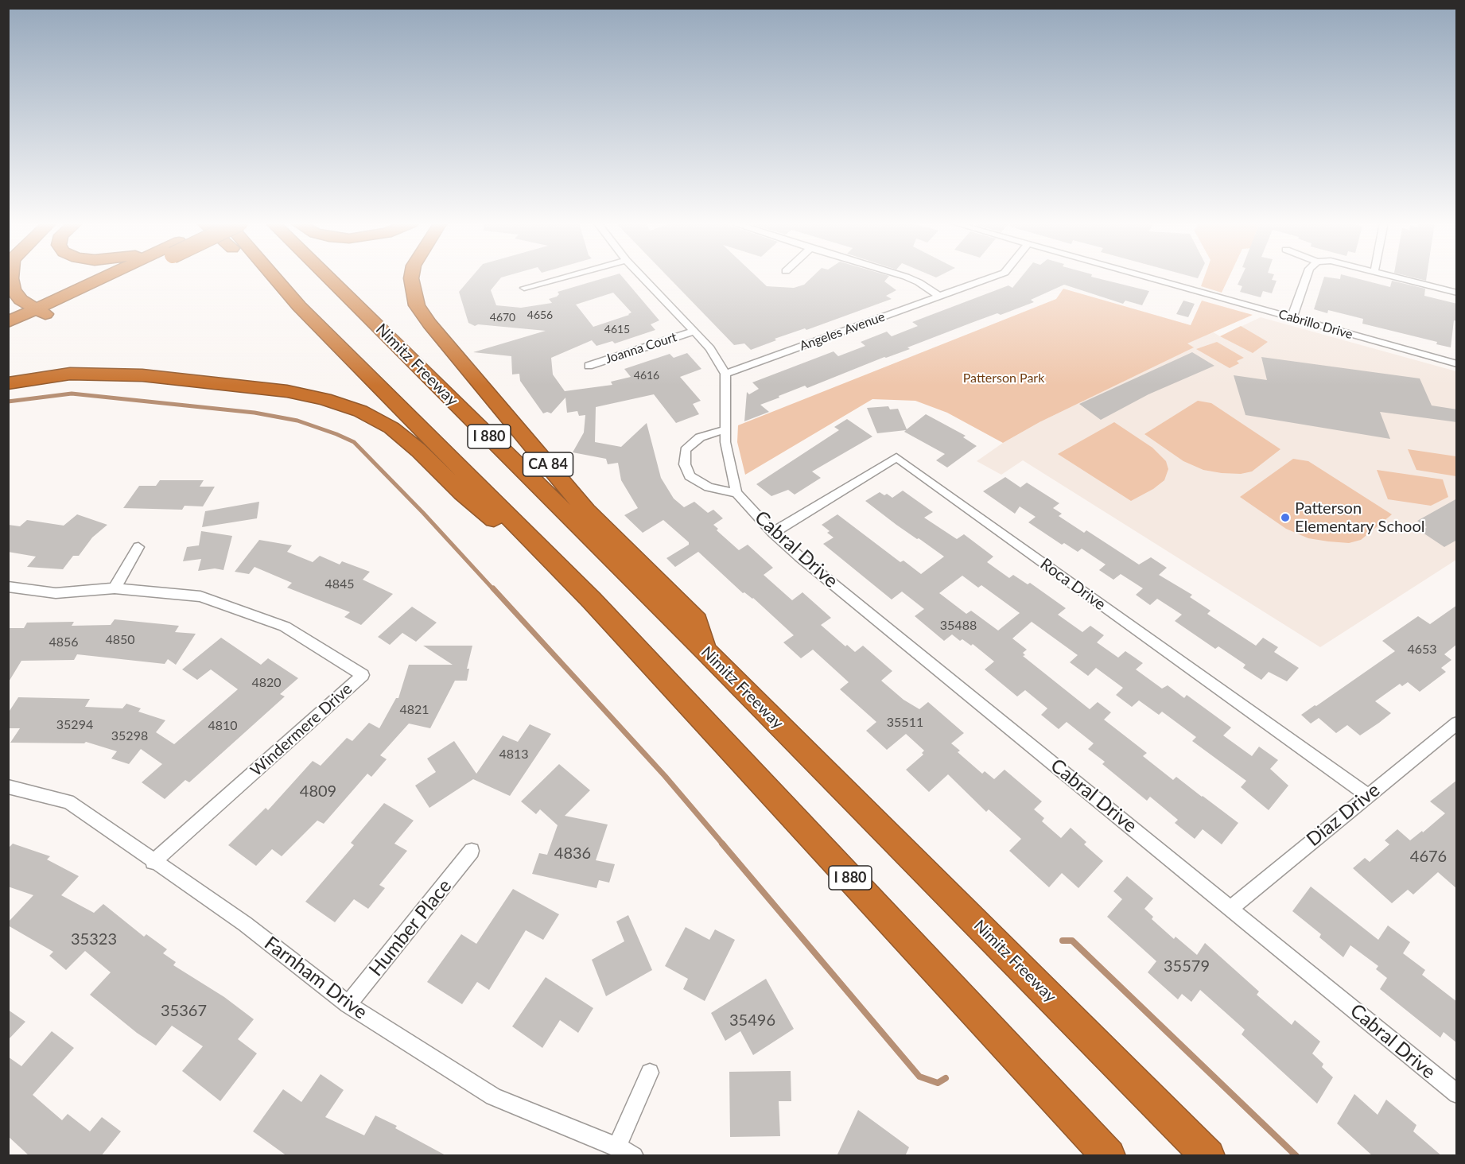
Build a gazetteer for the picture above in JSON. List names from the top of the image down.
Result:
{
  "streets": {
    "highway": ["Nimitz Freeway", "I 880", "CA 84"],
    "street": [
      "Cabrillo Drive",
      "Angeles Avenue",
      "Joanna Court",
      "Cabral Drive",
      "Roca Drive",
      "Windermere Drive",
      "Diaz Drive",
      "Humber Place",
      "Farnham Drive"
    ]
  },
  "crossings": [
    ["Nimitz Freeway", "CA 84"],
    ["Cabral Drive", "Roca Drive"],
    ["Cabral Drive", "Diaz Drive"],
    ["Roca Drive", "Diaz Drive"],
    ["Windermere Drive", "Farnham Drive"],
    ["Humber Place", "Farnham Drive"]
  ],
  "parks": ["Patterson Park"],
  "places": ["Patterson Elementary School"],
  "house_numbers": [
    "4656",
    "4670",
    "4615",
    "4616",
    "4845",
    "35488",
    "4850",
    "4856",
    "4653",
    "4820",
    "4821",
    "35511",
    "35294",
    "4810",
    "35298",
    "4813",
    "4809",
    "4836",
    "4676",
    "35323",
    "35579",
    "35367",
    "35496"
  ]
}
